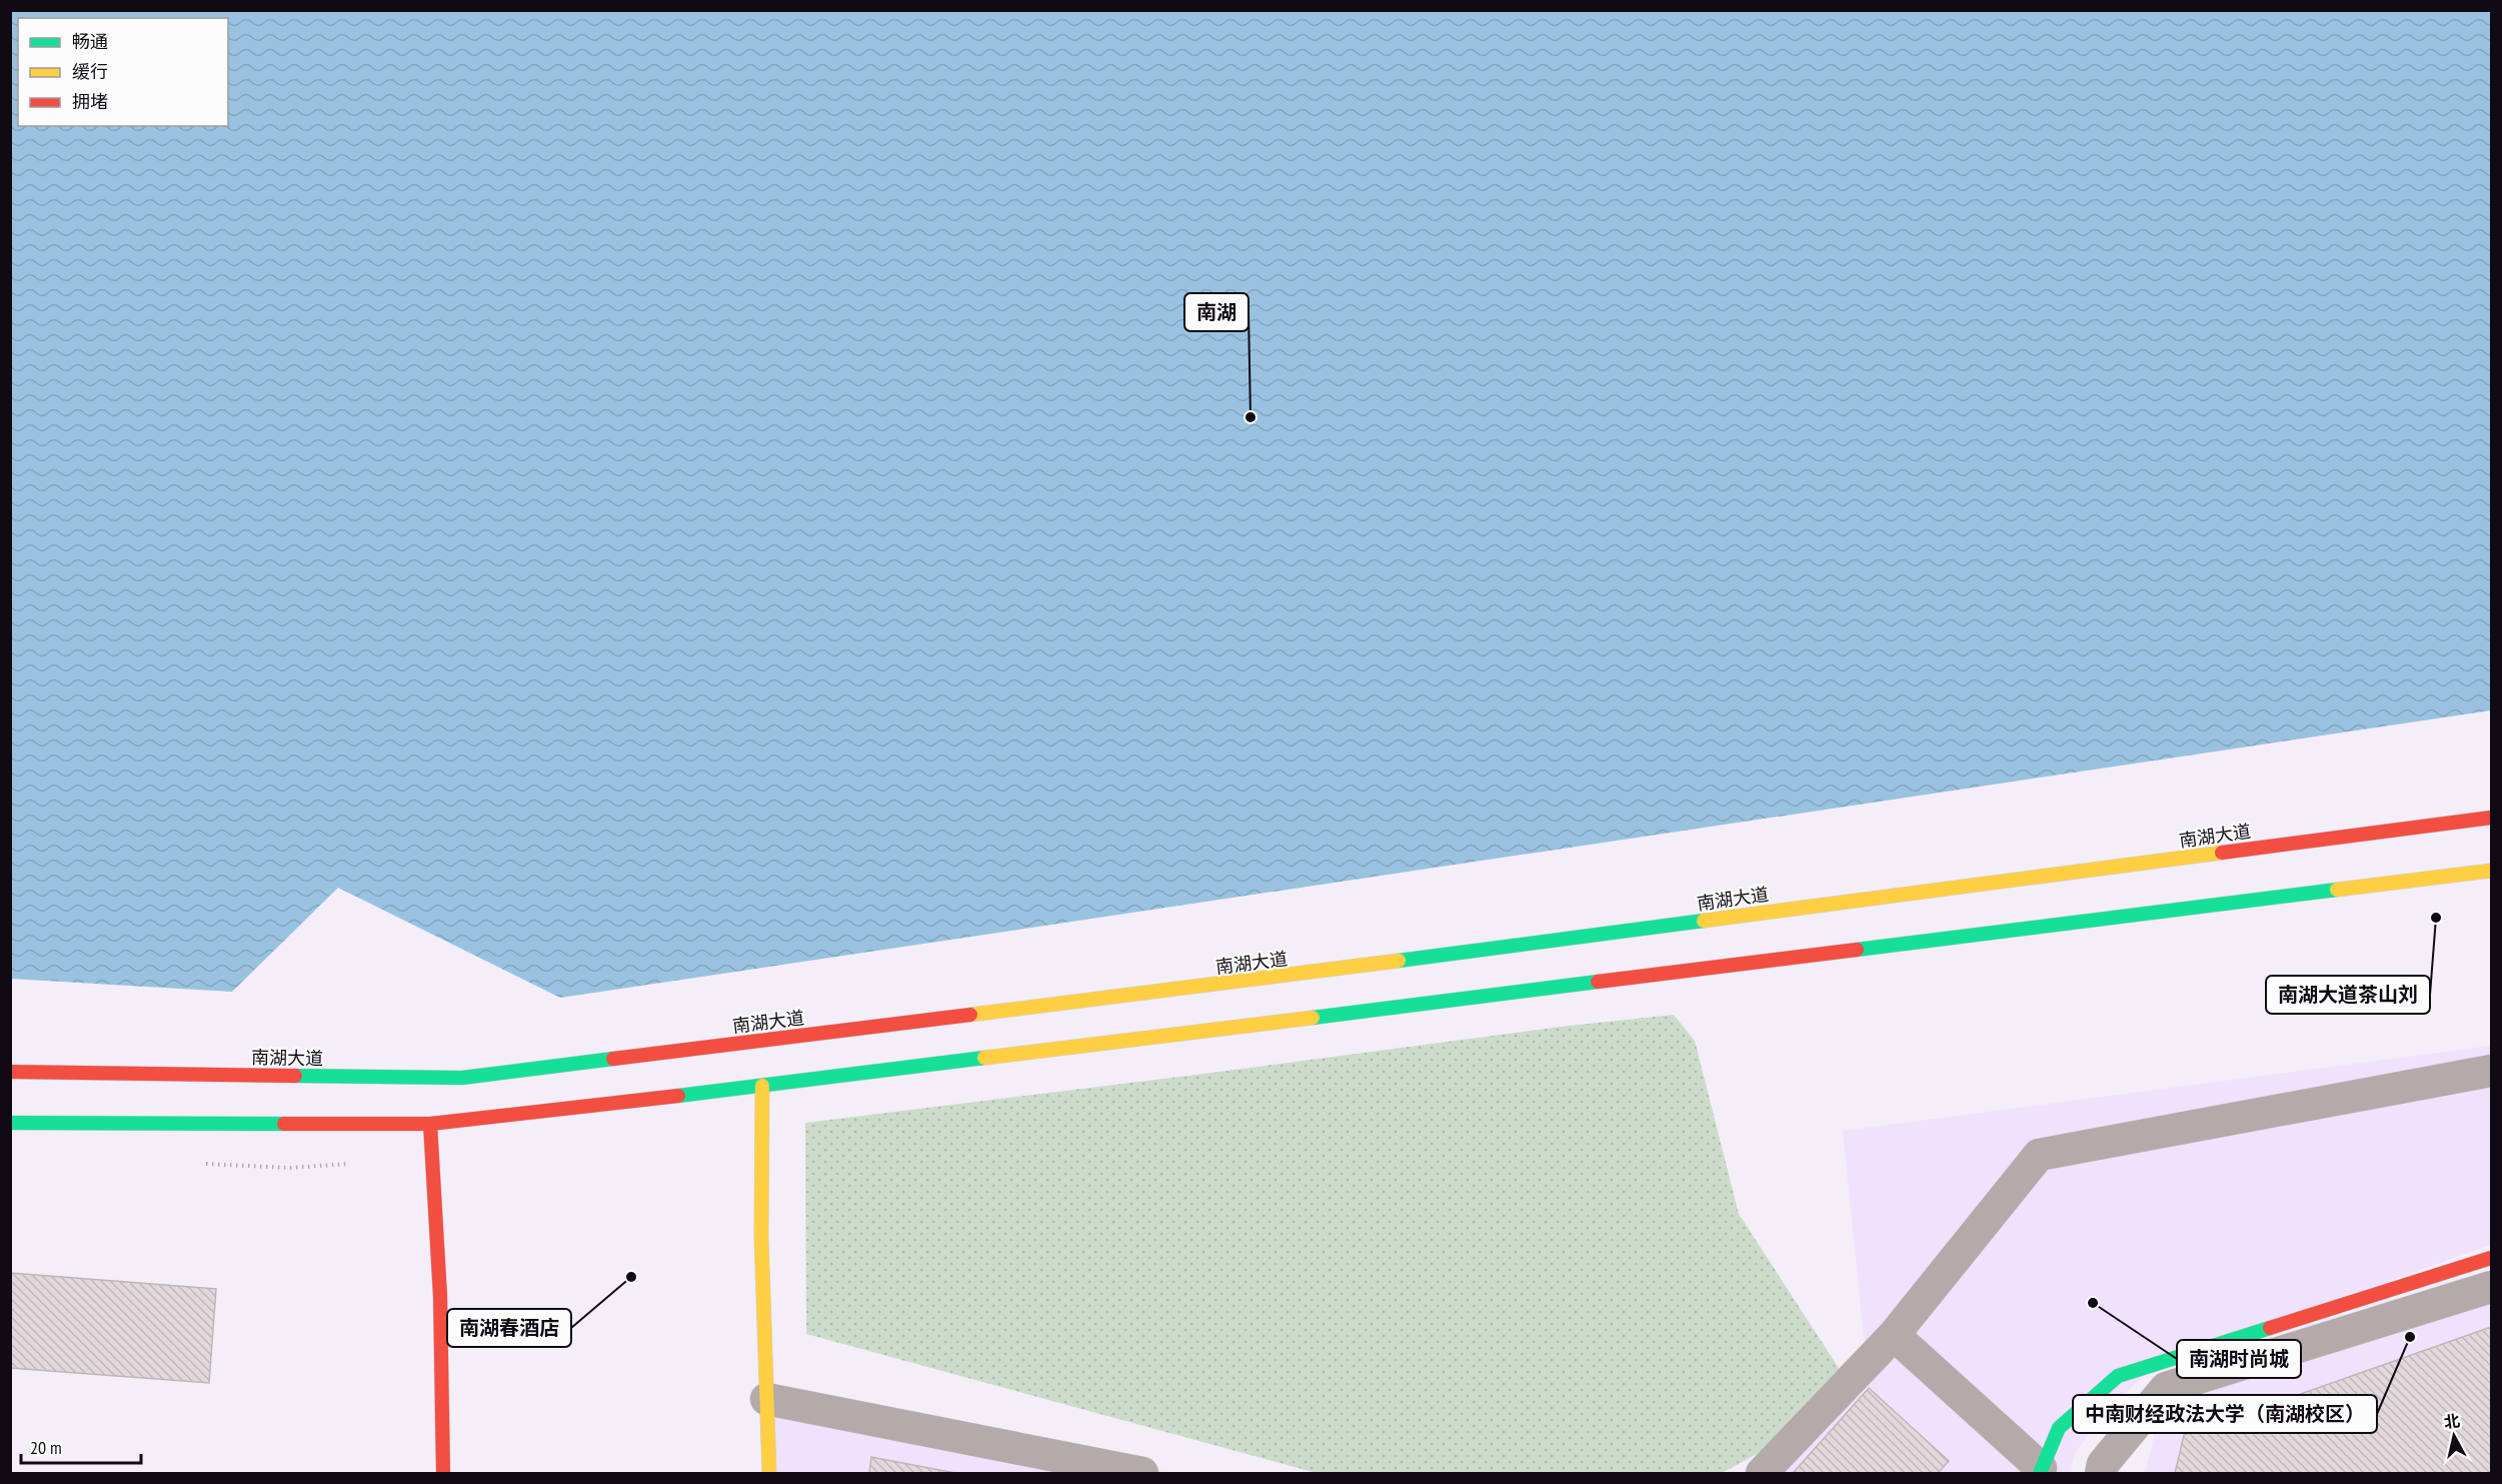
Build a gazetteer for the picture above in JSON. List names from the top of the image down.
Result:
{
  "streets": {
    "main road": ["南湖大道"]
  },
  "places": [
    "南湖",
    "南湖大道茶山刘",
    "南湖春酒店",
    "南湖时尚城",
    "中南财经政法大学（南湖校区）"
  ],
  "legend": ["畅通", "缓行", "拥堵"],
  "scale_bar": "20 m",
  "north": "top"
}
